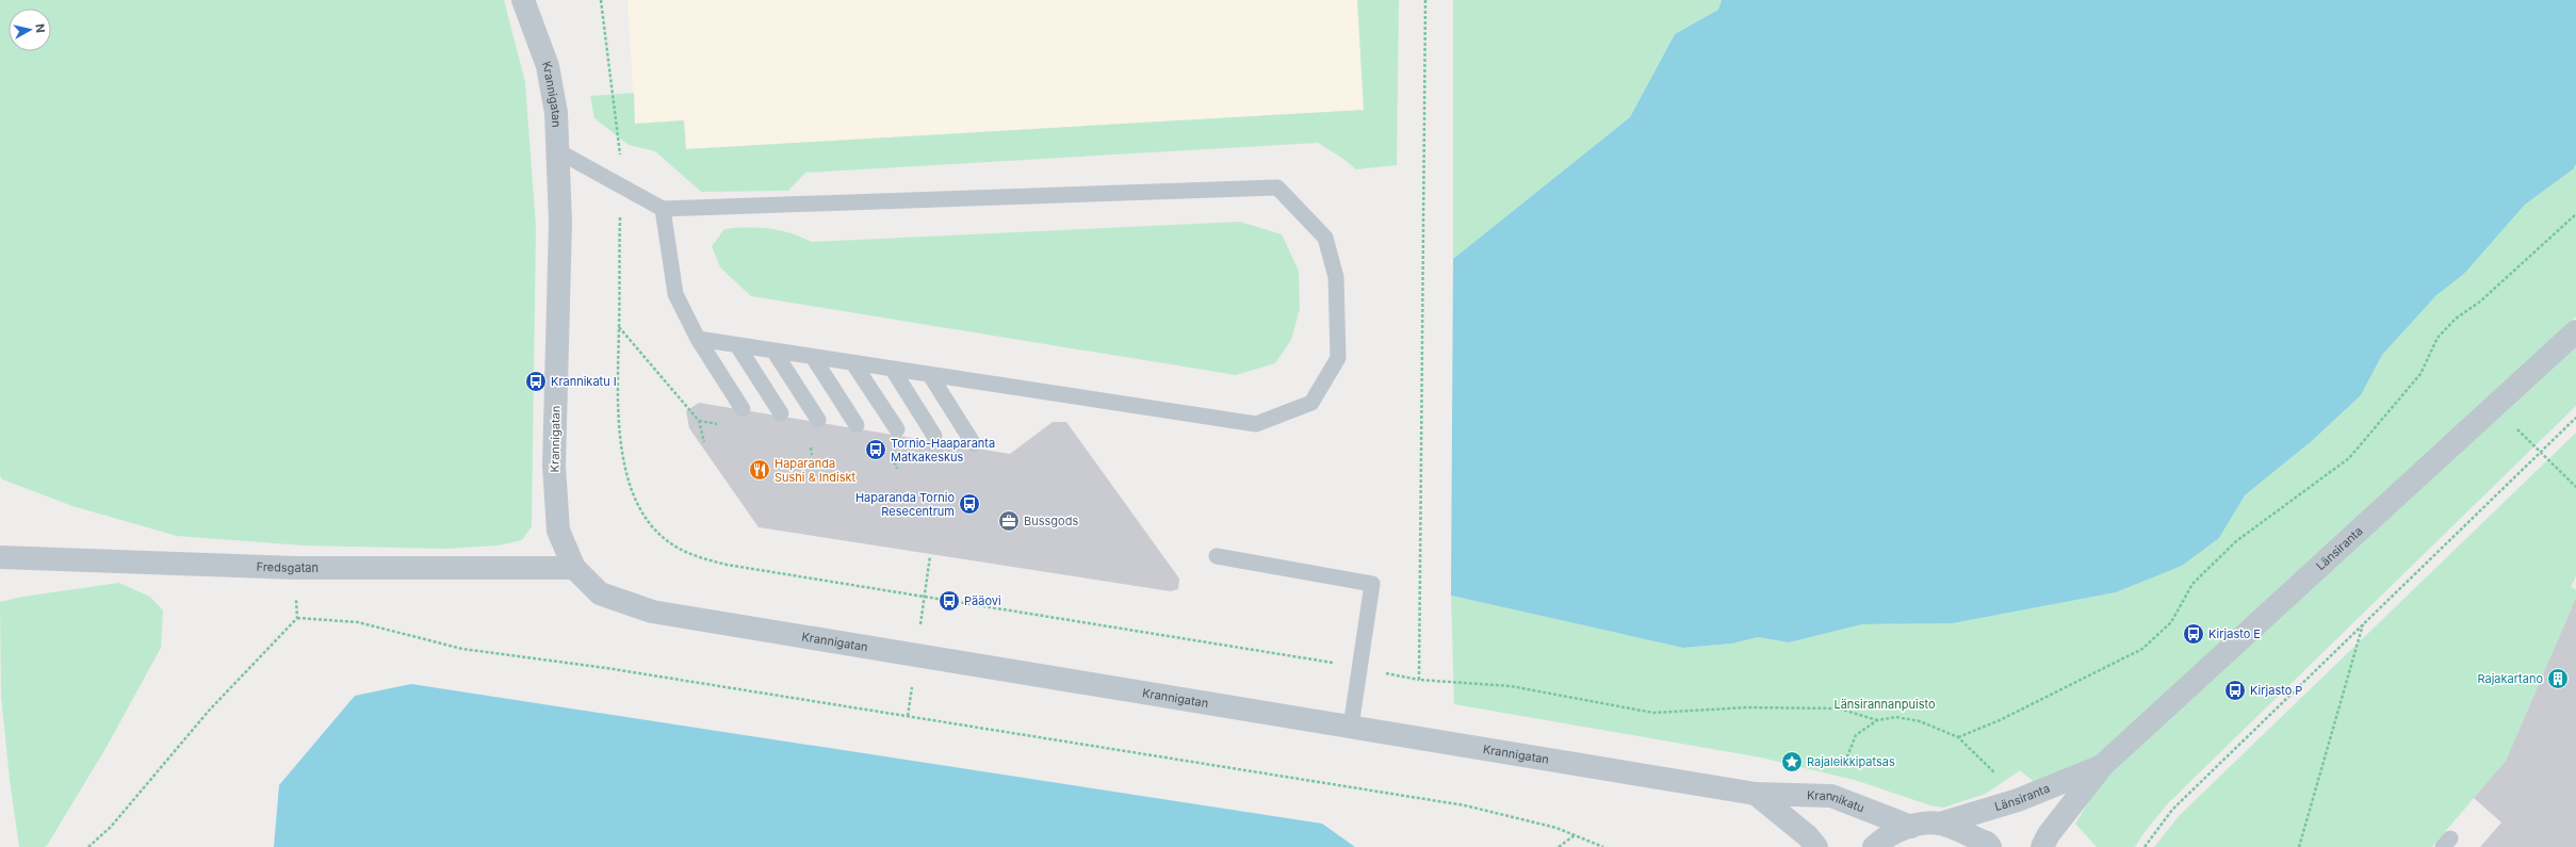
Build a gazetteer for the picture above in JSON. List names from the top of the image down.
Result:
{
  "streets": {
    "street": [
      "Krannigatan",
      "Länsiranta",
      "Fredsgatan",
      "Krannikatu"
    ]
  },
  "crossings": [
    ["Krannigatan", "Fredsgatan"],
    ["Krannigatan", "Krannikatu"]
  ],
  "parks": ["Länsirannanpuisto"],
  "places": {
    "bus stop": [
      "Krannikatu I",
      "Tornio-Haaparanta Matkakeskus",
      "Haparanda Tornio Resecentrum",
      "Pääovi",
      "Kirjasto E",
      "Kirjasto P"
    ],
    "restaurant": ["Haparanda Sushi & Indiskt"],
    "office": ["Bussgods"],
    "building": ["Rajakartano"],
    "place": ["Rajaleikkipatsas"]
  },
  "north": "right"
}
